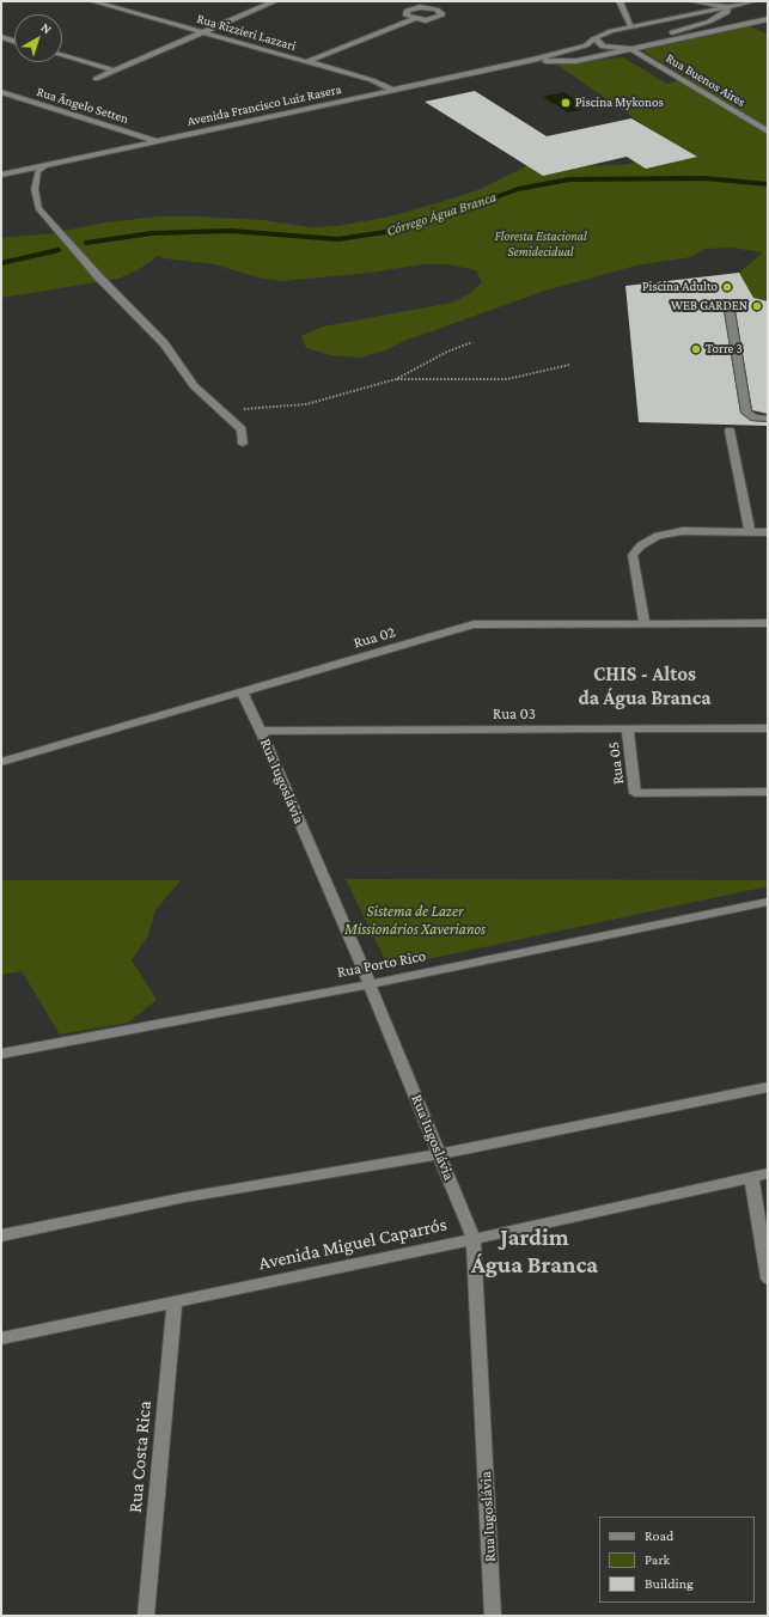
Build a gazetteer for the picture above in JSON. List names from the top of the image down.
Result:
{
  "streets": {
    "street": [
      "Rua Rizzieri Lazzari",
      "Rua Buenos Aires",
      "Rua Ângelo Setten",
      "Avenida Francisco Luiz Rasera",
      "Rua 02",
      "Rua 03",
      "Rua 05",
      "Rua Iugoslávia",
      "Rua Porto Rico",
      "Avenida Miguel Caparrós",
      "Rua Costa Rica"
    ]
  },
  "crossings": [
    ["Rua Rizzieri Lazzari", "Avenida Francisco Luiz Rasera"],
    ["Rua Buenos Aires", "Avenida Francisco Luiz Rasera"],
    ["Rua Ângelo Setten", "Avenida Francisco Luiz Rasera"],
    ["Rua 02", "Rua Iugoslávia"],
    ["Rua 03", "Rua 05"],
    ["Rua 03", "Rua Iugoslávia"],
    ["Rua Iugoslávia", "Rua Porto Rico"],
    ["Rua Iugoslávia", "Avenida Miguel Caparrós"],
    ["Avenida Miguel Caparrós", "Rua Costa Rica"]
  ],
  "districts": ["CHIS - Altos da Água Branca", "Jardim Água Branca"],
  "water": ["Córrego Água Branca"],
  "parks": ["Floresta Estacional Semidecidual", "Sistema de Lazer Missionários Xaverianos"],
  "places": [
    "Piscina Mykonos",
    "Piscina Adulto",
    "WEB GARDEN",
    "Torre 3"
  ],
  "legend": ["Road", "Park", "Building"],
  "north": "top right"
}
